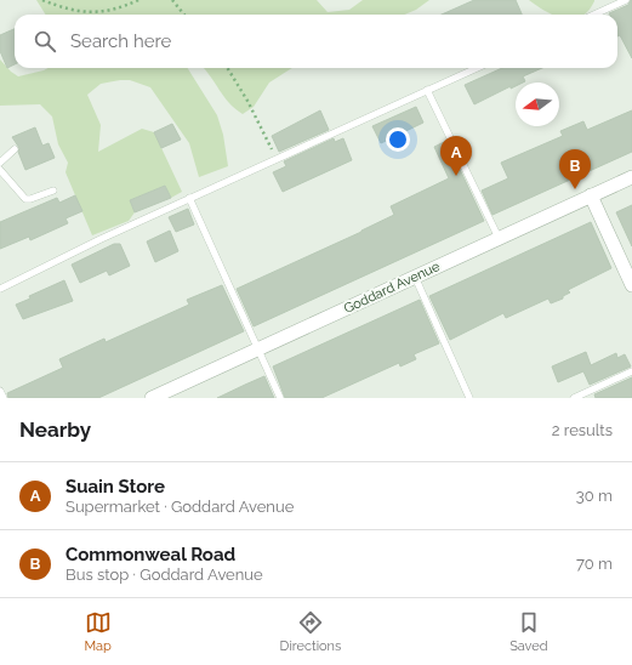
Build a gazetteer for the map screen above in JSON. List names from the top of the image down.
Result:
{
  "streets": {
    "street": ["Goddard Avenue"]
  },
  "north": "left",
  "page": {
    "search": "Search here",
    "pins": ["A", "B"],
    "heading": ["Nearby", "2 results"],
    "list": [
      {
        "mark": "A",
        "name": "Suain Store",
        "note": "Supermarket · Goddard Avenue",
        "value": "30 m"
      },
      {
        "mark": "B",
        "name": "Commonweal Road",
        "note": "Bus stop · Goddard Avenue",
        "value": "70 m"
      }
    ],
    "nav": ["Map", "Directions", "Saved"]
  }
}
